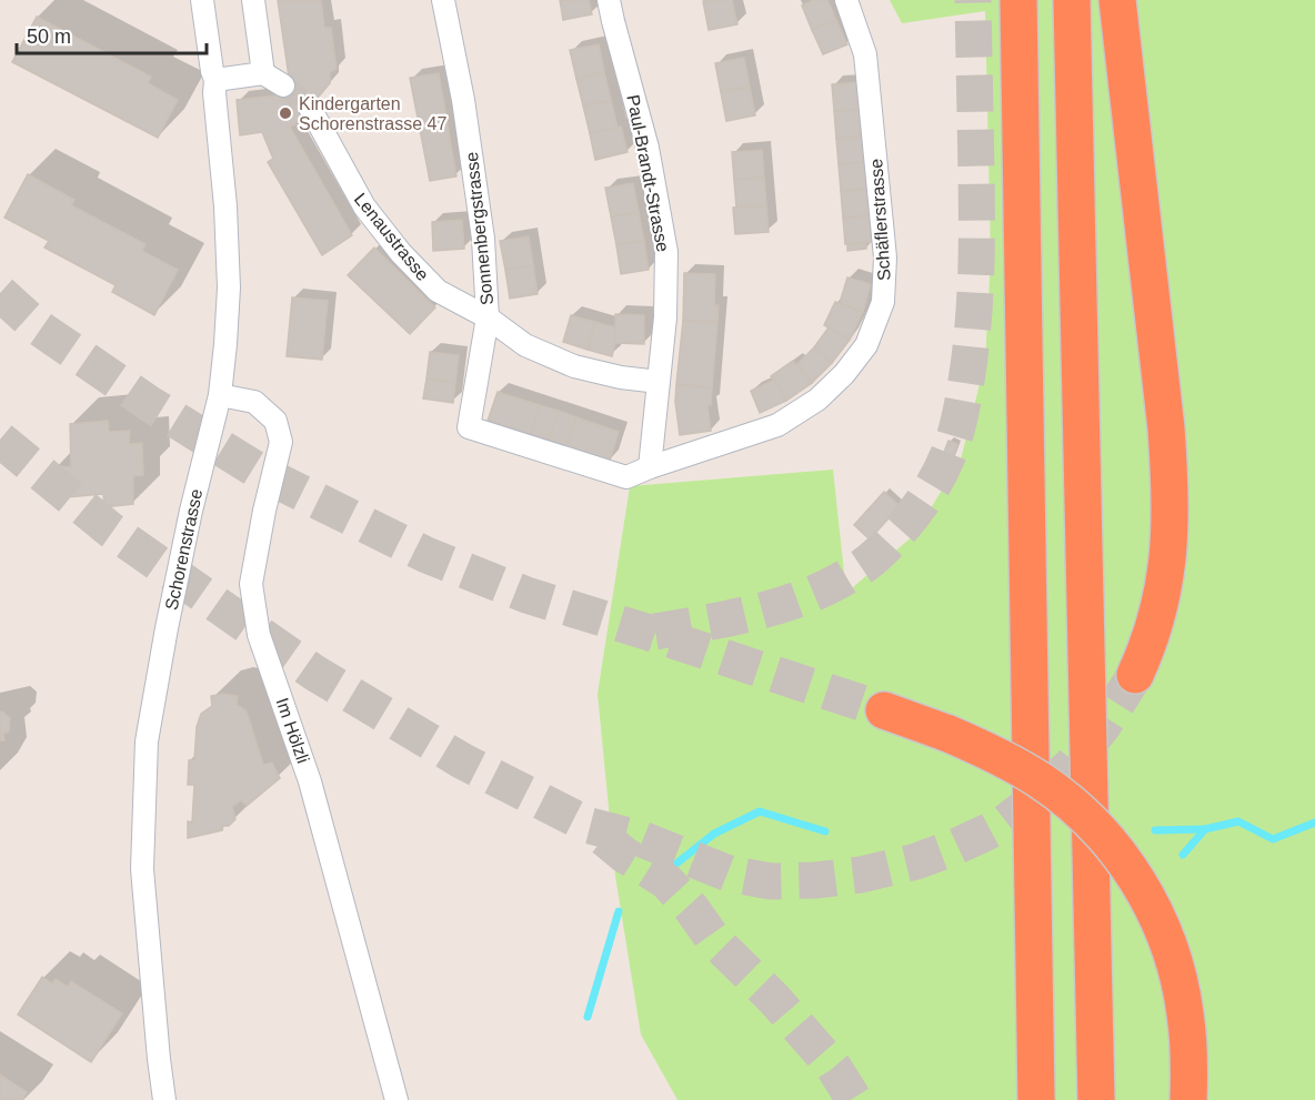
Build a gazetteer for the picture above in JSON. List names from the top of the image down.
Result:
{
  "streets": {
    "street": [
      "Paul-Brandt-Strasse",
      "Schäflerstrasse",
      "Sonnenbergstrasse",
      "Lenaustrasse",
      "Schorenstrasse",
      "Im Hölzli"
    ]
  },
  "crossings": [
    ["Paul-Brandt-Strasse", "Schäflerstrasse"],
    ["Paul-Brandt-Strasse", "Sonnenbergstrasse"],
    ["Paul-Brandt-Strasse", "Lenaustrasse"],
    ["Schäflerstrasse", "Sonnenbergstrasse"],
    ["Sonnenbergstrasse", "Lenaustrasse"],
    ["Schorenstrasse", "Im Hölzli"]
  ],
  "places": ["Kindergarten Schorenstrasse 47"],
  "scale_bar": "50 m"
}
